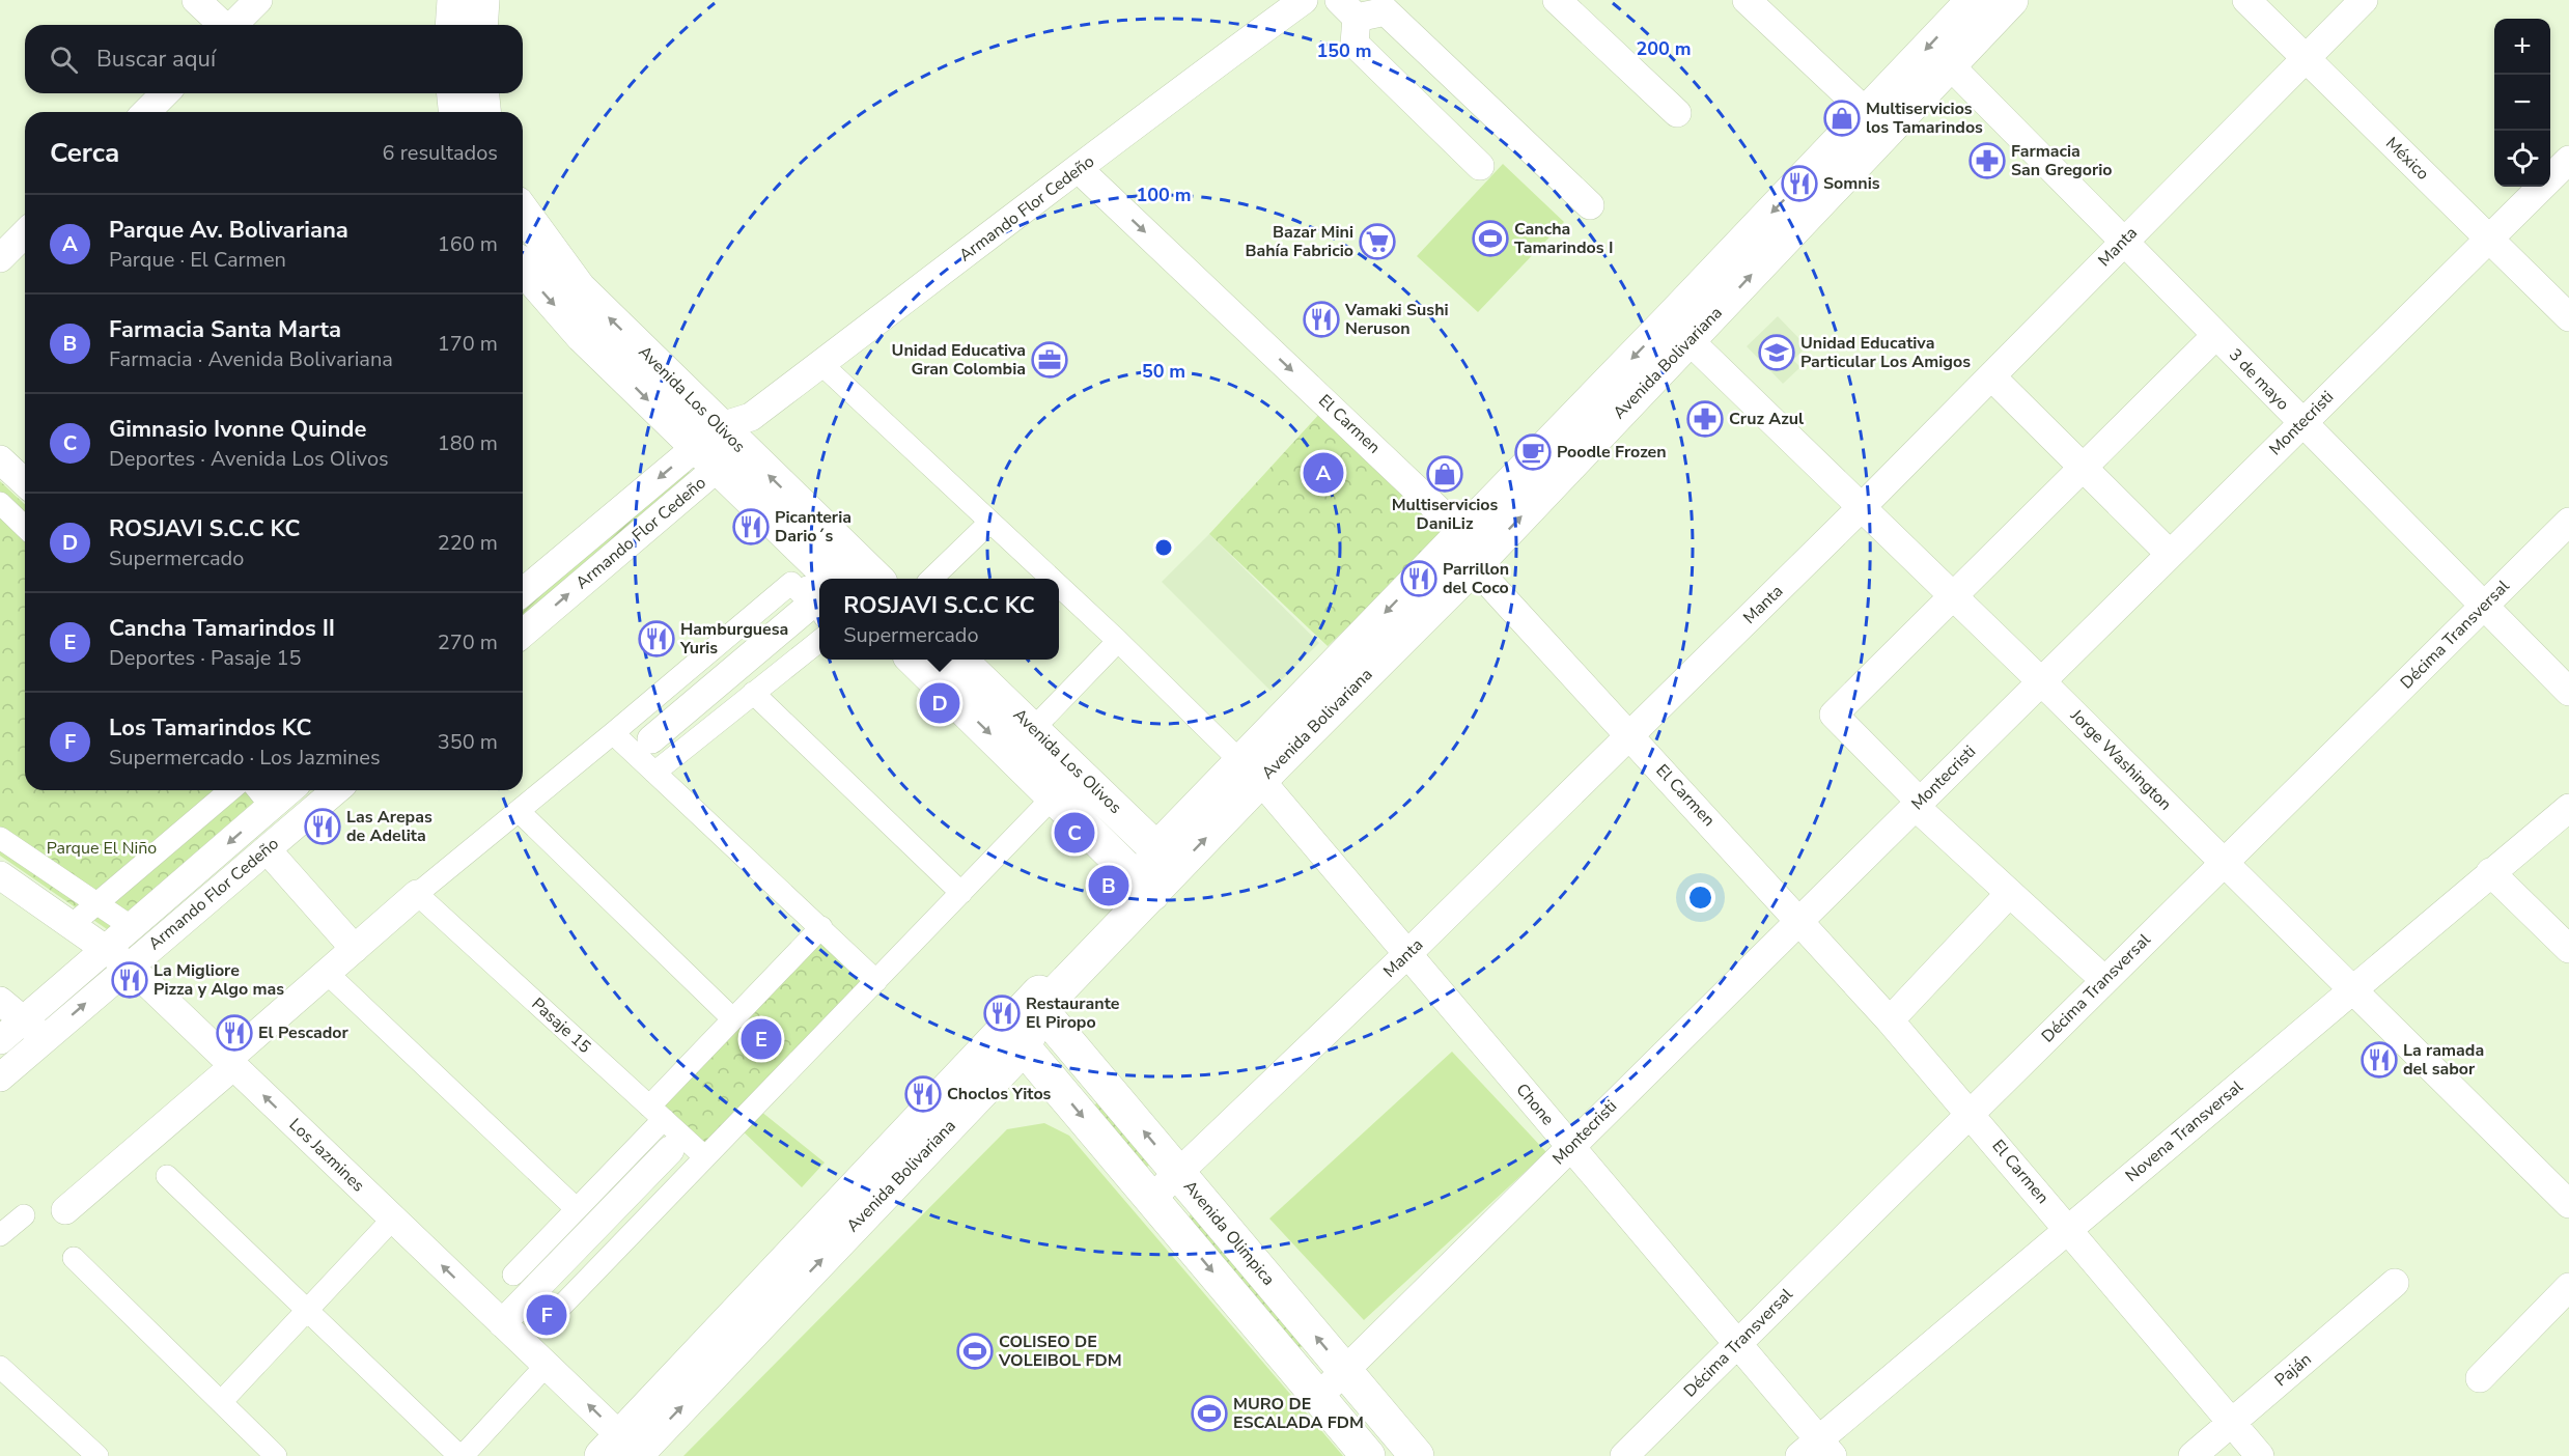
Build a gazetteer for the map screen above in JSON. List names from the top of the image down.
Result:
{
  "streets": {
    "street": [
      "México",
      "Armando Flor Cedeño",
      "Manta",
      "Avenida Bolivariana",
      "3 de mayo",
      "Avenida Los Olivos",
      "Montecristi",
      "El Carmen",
      "Décima Transversal",
      "Jorge Washington",
      "Pasaje 15",
      "Chone",
      "Novena Transversal",
      "Los Jazmines",
      "Avenida Olimpica",
      "Paján"
    ]
  },
  "crossings": [
    ["México", "Manta"],
    ["México", "Montecristi"],
    ["Armando Flor Cedeño", "Avenida Los Olivos"],
    ["Armando Flor Cedeño", "El Carmen"],
    ["Armando Flor Cedeño", "Los Jazmines"],
    ["Manta", "3 de mayo"],
    ["Manta", "El Carmen"],
    ["Manta", "Jorge Washington"],
    ["Manta", "Chone"],
    ["Manta", "Avenida Olimpica"],
    ["Avenida Bolivariana", "3 de mayo"],
    ["Avenida Bolivariana", "Avenida Los Olivos"],
    ["Avenida Bolivariana", "El Carmen"],
    ["Avenida Bolivariana", "Jorge Washington"],
    ["Avenida Bolivariana", "Chone"],
    ["Avenida Bolivariana", "Los Jazmines"],
    ["Avenida Bolivariana", "Avenida Olimpica"],
    ["3 de mayo", "Montecristi"],
    ["3 de mayo", "Décima Transversal"],
    ["Montecristi", "El Carmen"],
    ["Montecristi", "Jorge Washington"],
    ["Montecristi", "Chone"],
    ["Montecristi", "Avenida Olimpica"],
    ["El Carmen", "Décima Transversal"],
    ["El Carmen", "Novena Transversal"],
    ["El Carmen", "Paján"],
    ["Décima Transversal", "Jorge Washington"],
    ["Décima Transversal", "Chone"],
    ["Jorge Washington", "Novena Transversal"],
    ["Chone", "Novena Transversal"]
  ],
  "parks": ["Parque El Niño"],
  "places": {
    "shop": ["Multiservicios los Tamarindos", "Multiservicios DaniLiz"],
    "pharmacy": ["Farmacia San Gregorio", "Cruz Azul"],
    "restaurant": [
      "Somnis",
      "Vamaki Sushi Neruson",
      "Picanteria Dario´s",
      "Parrillon del Coco",
      "Hamburguesa Yuris",
      "Las Arepas de Adelita",
      "La Migliore Pizza y Algo mas",
      "Restaurante El Piropo",
      "El Pescador",
      "La ramada del sabor",
      "Choclos Yitos"
    ],
    "sports": ["Cancha Tamarindos I", "COLISEO DE VOLEIBOL FDM", "MURO DE ESCALADA FDM"],
    "supermarket": ["Bazar Mini Bahía Fabricio"],
    "school or university": ["Unidad Educativa Particular Los Amigos"],
    "office": ["Unidad Educativa Gran Colombia"],
    "cafe": ["Poodle Frozen"]
  },
  "page": {
    "map_buttons": ["+", "−"],
    "search": "Buscar aquí",
    "heading": ["Cerca", "6 resultados"],
    "list": [
      {
        "mark": "A",
        "name": "Parque Av. Bolivariana",
        "note": "Parque · El Carmen",
        "value": "160 m"
      },
      {
        "mark": "B",
        "name": "Farmacia Santa Marta",
        "note": "Farmacia · Avenida Bolivariana",
        "value": "170 m"
      },
      {
        "mark": "C",
        "name": "Gimnasio Ivonne Quinde",
        "note": "Deportes · Avenida Los Olivos",
        "value": "180 m"
      },
      {
        "mark": "D",
        "name": "ROSJAVI S.C.C KC",
        "note": "Supermercado",
        "value": "220 m"
      },
      {
        "mark": "E",
        "name": "Cancha Tamarindos II",
        "note": "Deportes · Pasaje 15",
        "value": "270 m"
      },
      {
        "mark": "F",
        "name": "Los Tamarindos KC",
        "note": "Supermercado · Los Jazmines",
        "value": "350 m"
      }
    ],
    "pins": [
      "A",
      "D",
      "C",
      "B",
      "E",
      "F"
    ],
    "popup": ["ROSJAVI S.C.C KC", "Supermercado"]
  },
  "rings": [
    "200 m",
    "150 m",
    "100 m",
    "50 m"
  ]
}
